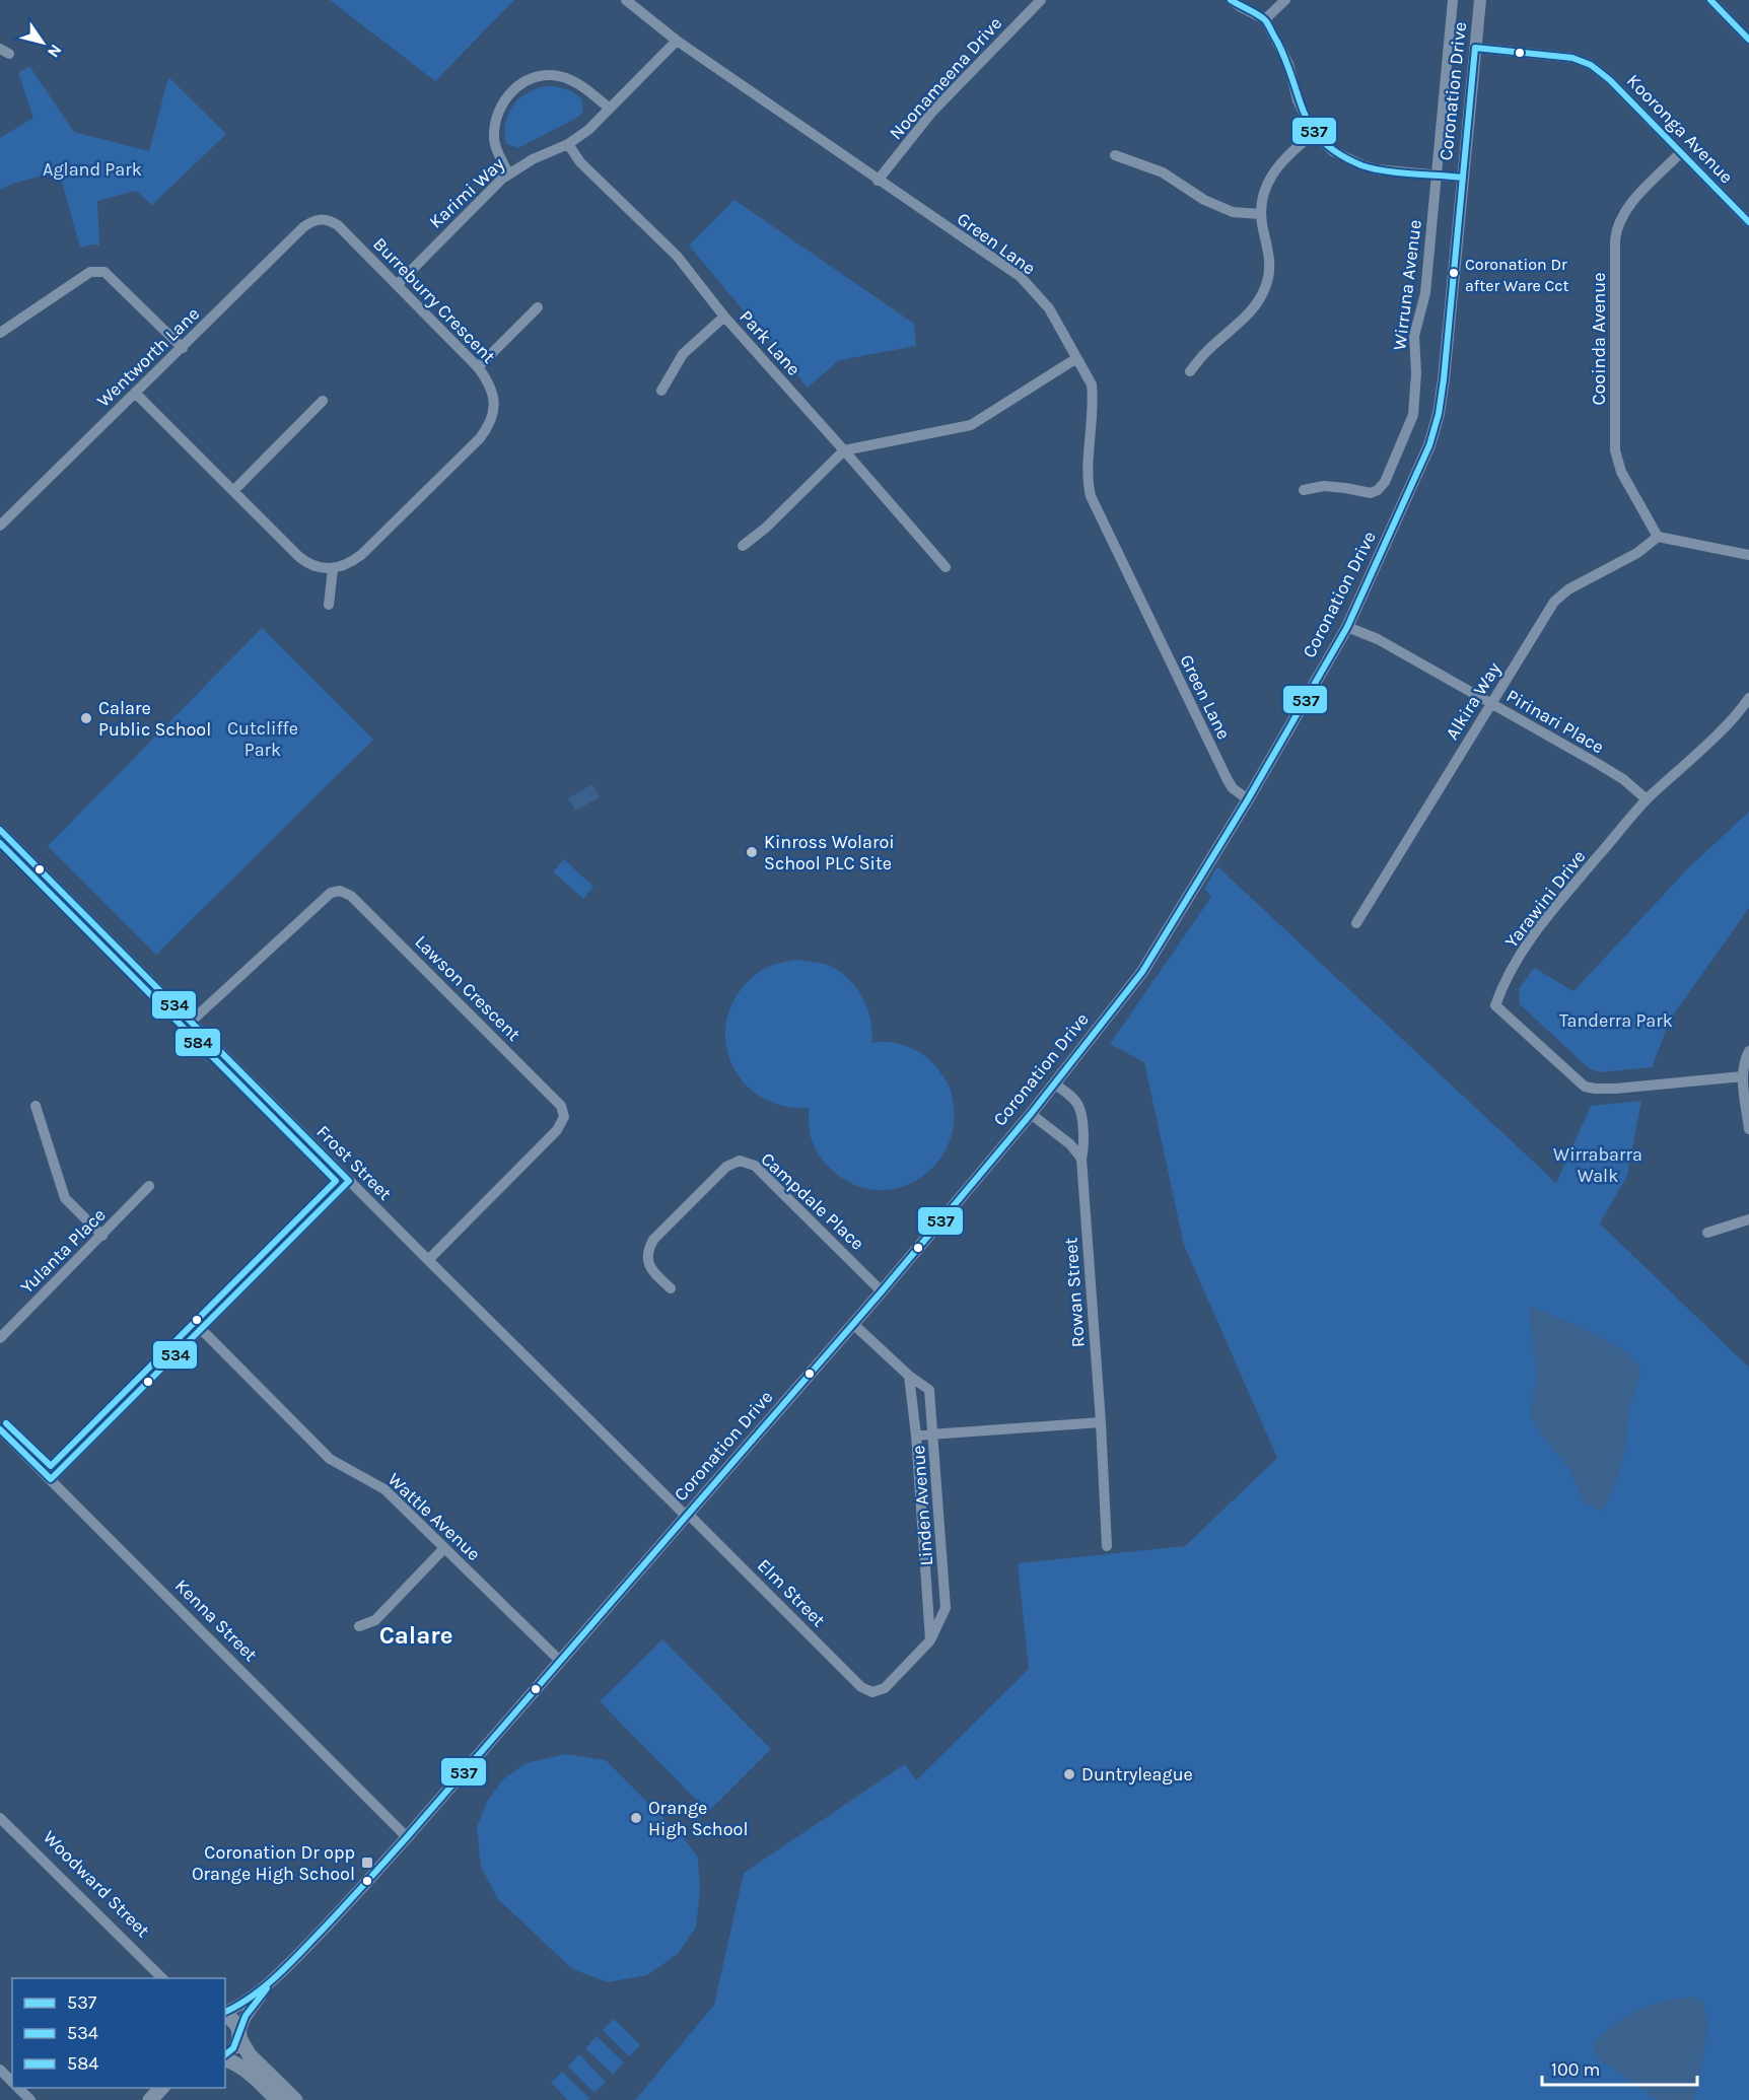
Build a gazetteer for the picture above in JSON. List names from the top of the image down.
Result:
{
  "streets": {
    "main road": ["Coronation Drive"],
    "street": [
      "Noonameena Drive",
      "Kooronga Avenue",
      "Karimi Way",
      "Green Lane",
      "Wirruna Avenue",
      "Burreburry Crescent",
      "Cooinda Avenue",
      "Park Lane",
      "Wentworth Lane",
      "Alkira Way",
      "Pirinari Place",
      "Yarawini Drive",
      "Lawson Crescent",
      "Frost Street",
      "Campdale Place",
      "Yulanta Place",
      "Rowan Street",
      "Linden Avenue",
      "Wattle Avenue",
      "Elm Street",
      "Kenna Street",
      "Woodward Street"
    ]
  },
  "crossings": [
    ["Noonameena Drive", "Green Lane"],
    ["Coronation Drive", "Kooronga Avenue"],
    ["Coronation Drive", "Green Lane"],
    ["Coronation Drive", "Pirinari Place"],
    ["Coronation Drive", "Frost Street"],
    ["Coronation Drive", "Campdale Place"],
    ["Coronation Drive", "Rowan Street"],
    ["Coronation Drive", "Linden Avenue"],
    ["Coronation Drive", "Wattle Avenue"],
    ["Coronation Drive", "Elm Street"],
    ["Coronation Drive", "Kenna Street"],
    ["Kooronga Avenue", "Cooinda Avenue"],
    ["Karimi Way", "Green Lane"],
    ["Karimi Way", "Burreburry Crescent"],
    ["Karimi Way", "Park Lane"],
    ["Burreburry Crescent", "Wentworth Lane"],
    ["Cooinda Avenue", "Alkira Way"],
    ["Alkira Way", "Pirinari Place"],
    ["Pirinari Place", "Yarawini Drive"],
    ["Lawson Crescent", "Frost Street"],
    ["Frost Street", "Elm Street"],
    ["Linden Avenue", "Elm Street"]
  ],
  "districts": ["Calare"],
  "parks": [
    "Agland Park",
    "Cutcliffe Park",
    "Tanderra Park",
    "Wirrabarra Walk"
  ],
  "places": {
    "other": [
      "Coronation Dr after Ware Cct",
      "Calare Public School",
      "Kinross Wolaroi School PLC Site",
      "Duntryleague",
      "Orange High School"
    ],
    "transit": ["Coronation Dr opp Orange High School"]
  },
  "lines": ["transit line 537", "transit line 534", "transit line 584"],
  "legend": ["537", "534", "584"],
  "scale_bar": "100 m",
  "north": "bottom right"
}
